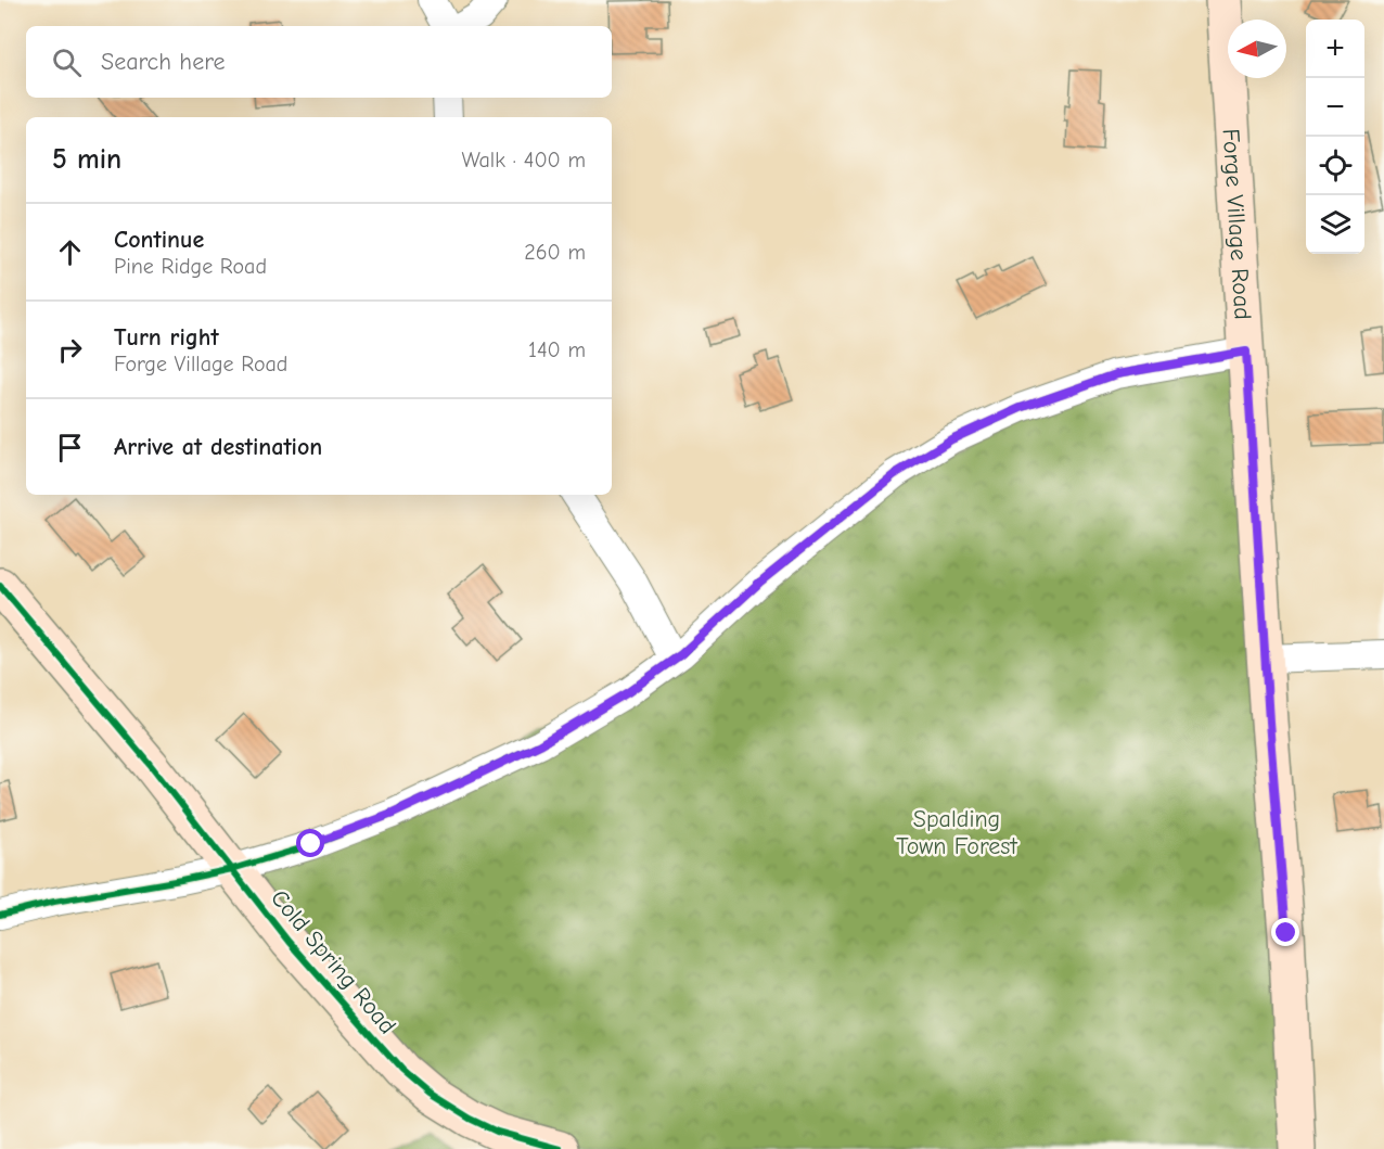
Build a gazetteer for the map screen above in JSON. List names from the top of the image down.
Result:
{
  "streets": {
    "main road": ["Forge Village Road", "Cold Spring Road"]
  },
  "parks": ["Spalding Town Forest"],
  "north": "left",
  "page": {
    "map_buttons": ["+", "−"],
    "search": "Search here",
    "heading": ["5 min", "Walk · 400 m"],
    "list": [
      ["Continue", "Pine Ridge Road", "260 m"],
      ["Turn right", "Forge Village Road", "140 m"],
      "Arrive at destination"
    ]
  }
}
